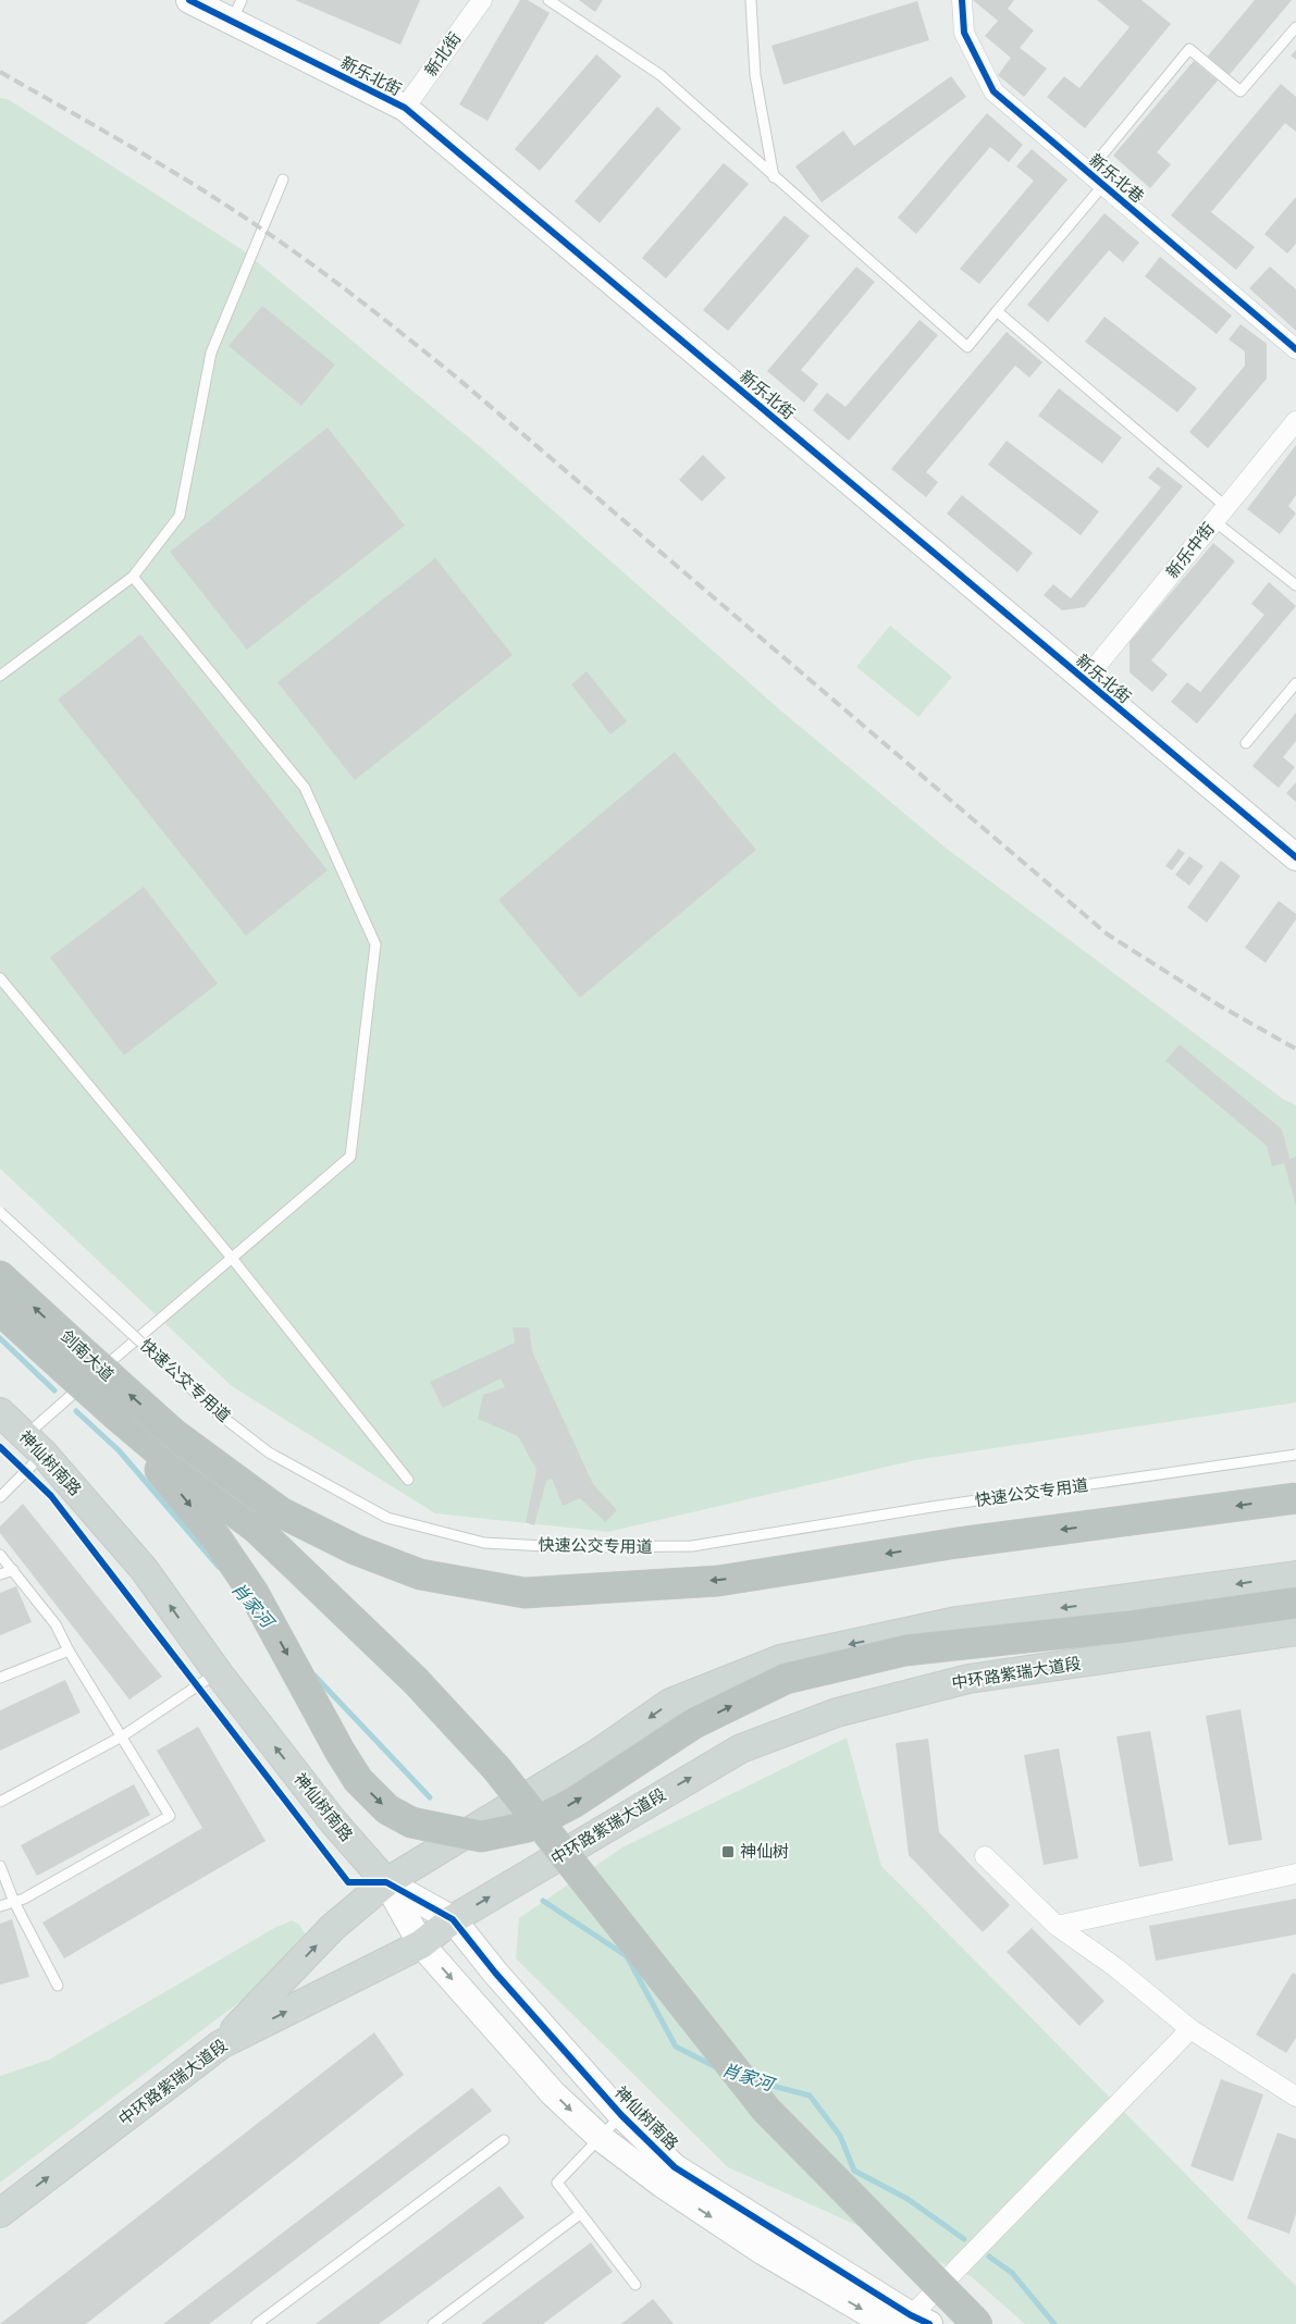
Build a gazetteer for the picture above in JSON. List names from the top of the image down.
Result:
{
  "streets": {
    "highway": ["剑南大道"],
    "main road": ["神仙树南路", "中环路紫瑞大道段"],
    "street": [
      "新北街",
      "新乐北街",
      "新乐北巷",
      "新乐中街"
    ],
    "lane": ["快速公交专用道"]
  },
  "crossings": [
    ["新北街", "新乐北街"],
    ["新乐北街", "新乐中街"],
    ["神仙树南路", "中环路紫瑞大道段"]
  ],
  "one_way": ["神仙树南路"],
  "water": ["肖家河"],
  "places": {
    "transit": ["神仙树"]
  }
}
